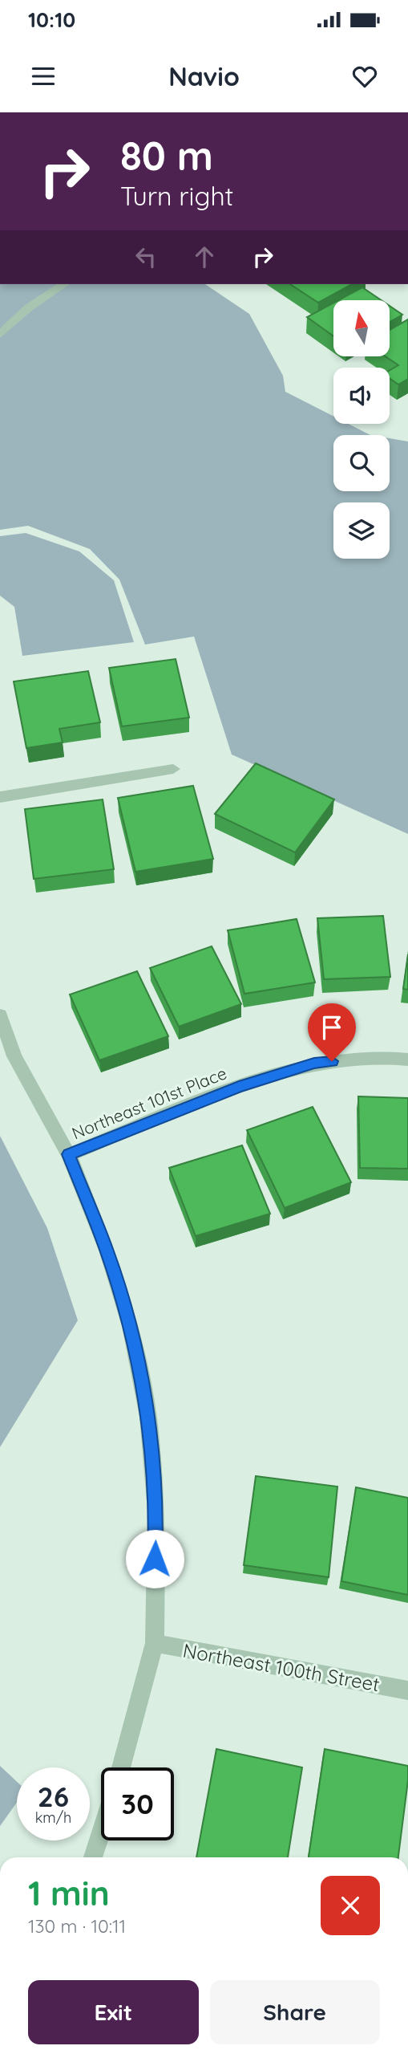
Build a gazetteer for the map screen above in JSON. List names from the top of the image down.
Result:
{
  "streets": {
    "street": ["Northeast 101st Place", "Northeast 100th Street"]
  },
  "north": "top",
  "page": {
    "status": "10:10",
    "header": "Navio",
    "turn": ["80 m", "Turn right"],
    "speed": "26 km/h",
    "limit": "30",
    "heading": ["1 min", "130 m · 10:11"],
    "buttons": ["Exit", "Share"]
  }
}
